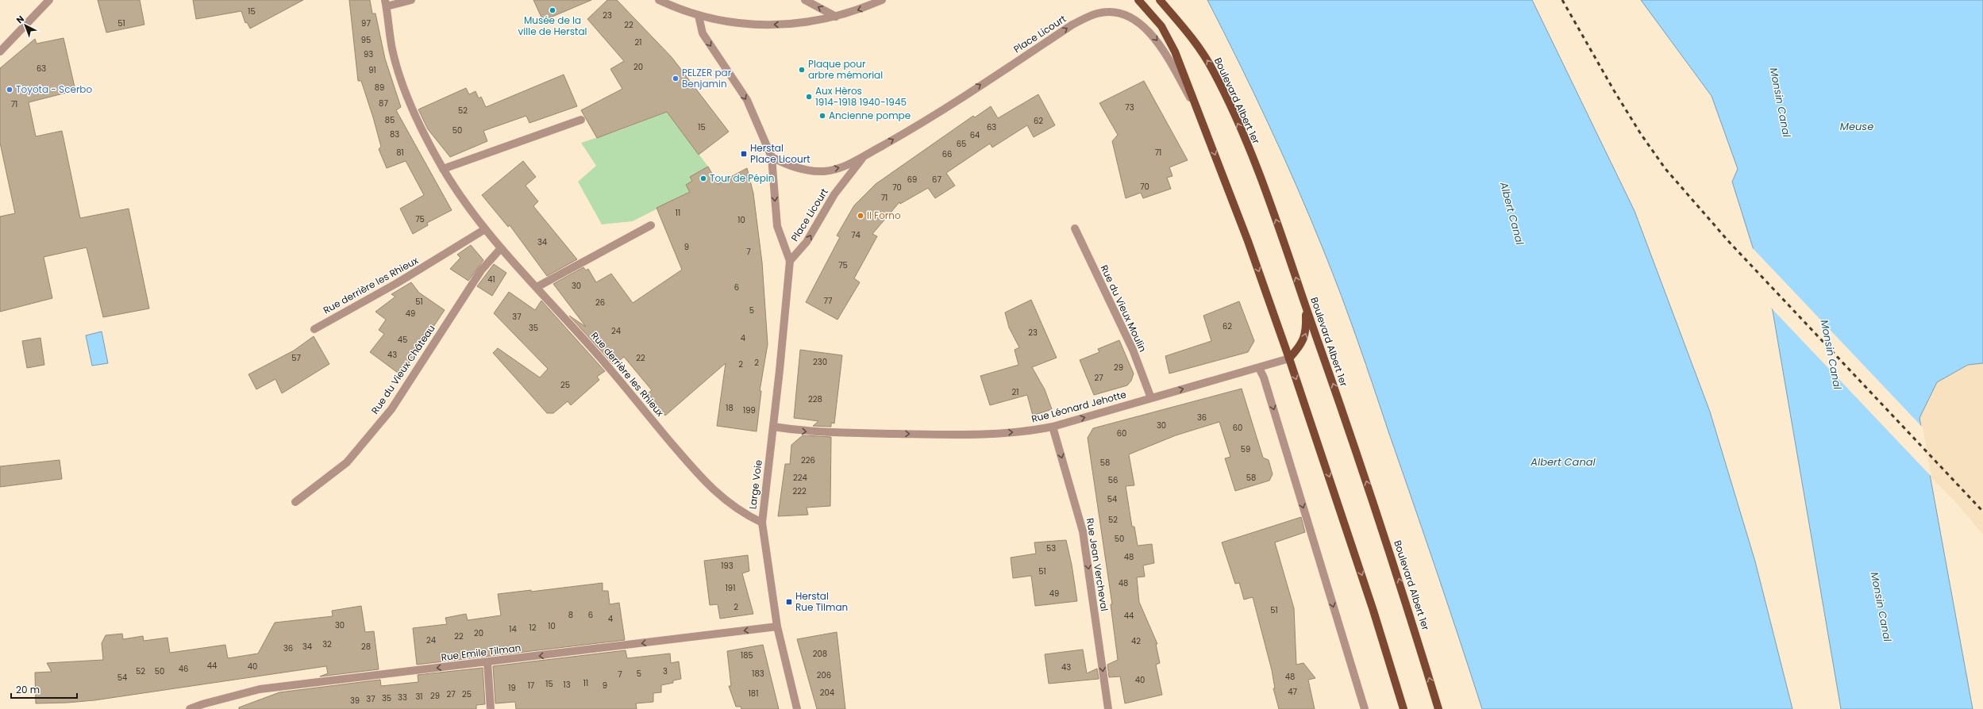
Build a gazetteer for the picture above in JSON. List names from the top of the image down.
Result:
{
  "streets": {
    "main road": ["Boulevard Albert 1er"],
    "street": [
      "Place Licourt",
      "Rue derrière les Rhieux",
      "Rue du Vieux Moulin",
      "Rue du Vieux Château",
      "Rue Léonard Jehotte",
      "Large Voie",
      "Rue Jean Vercheval",
      "Rue Emile Tilman"
    ]
  },
  "crossings": [
    ["Place Licourt", "Large Voie"],
    ["Rue derrière les Rhieux", "Rue du Vieux Château"],
    ["Rue derrière les Rhieux", "Large Voie"],
    ["Rue du Vieux Moulin", "Rue Léonard Jehotte"],
    ["Rue Léonard Jehotte", "Large Voie"],
    ["Rue Léonard Jehotte", "Rue Jean Vercheval"],
    ["Large Voie", "Rue Emile Tilman"]
  ],
  "one_way": ["Rue Léonard Jehotte", "Rue Jean Vercheval", "Rue Emile Tilman"],
  "water": ["Monsin Canal", "Meuse", "Albert Canal"],
  "places": {
    "other": [
      "Musée de la ville de Herstal",
      "Plaque pour arbre mémorial",
      "PELZER par Benjamin",
      "Toyota - Scerbo",
      "Aux Hèros 1914-1918 1940-1945",
      "Ancienne pompe",
      "Tour de Pépin",
      "Il Forno"
    ],
    "transit": ["Herstal Place Licourt", "Herstal Rue Tilman"]
  },
  "house_numbers": [
    "15",
    "23",
    "51",
    "97",
    "22",
    "95",
    "21",
    "93",
    "20",
    "63",
    "91",
    "89",
    "87",
    "71",
    "73",
    "52",
    "85",
    "62",
    "15",
    "63",
    "50",
    "83",
    "64",
    "65",
    "81",
    "71",
    "66",
    "69",
    "67",
    "70",
    "70",
    "71",
    "11",
    "75",
    "10",
    "74",
    "34",
    "9",
    "7",
    "75",
    "41",
    "30",
    "6",
    "77",
    "51",
    "26",
    "5",
    "49",
    "37",
    "62",
    "35",
    "24",
    "23",
    "4",
    "45",
    "43",
    "57",
    "22",
    "230",
    "2",
    "2",
    "29",
    "27",
    "25",
    "21",
    "228",
    "18",
    "199",
    "36",
    "30",
    "60",
    "60",
    "59",
    "226",
    "58",
    "224",
    "58",
    "56",
    "222",
    "54",
    "52",
    "50",
    "53",
    "48",
    "193",
    "51",
    "48",
    "191",
    "49",
    "2",
    "51",
    "8",
    "6",
    "44",
    "4",
    "30",
    "10",
    "12",
    "14",
    "20",
    "22",
    "24",
    "42",
    "32",
    "34",
    "28",
    "36",
    "208",
    "185",
    "44",
    "40",
    "43",
    "46",
    "52",
    "50",
    "3",
    "5",
    "183",
    "7",
    "206",
    "48",
    "54",
    "40",
    "11",
    "15",
    "13",
    "17",
    "9",
    "19",
    "47",
    "204",
    "181",
    "27",
    "25",
    "29",
    "31",
    "33",
    "35",
    "37",
    "39"
  ],
  "scale_bar": "20 m",
  "north": "top left"
}
